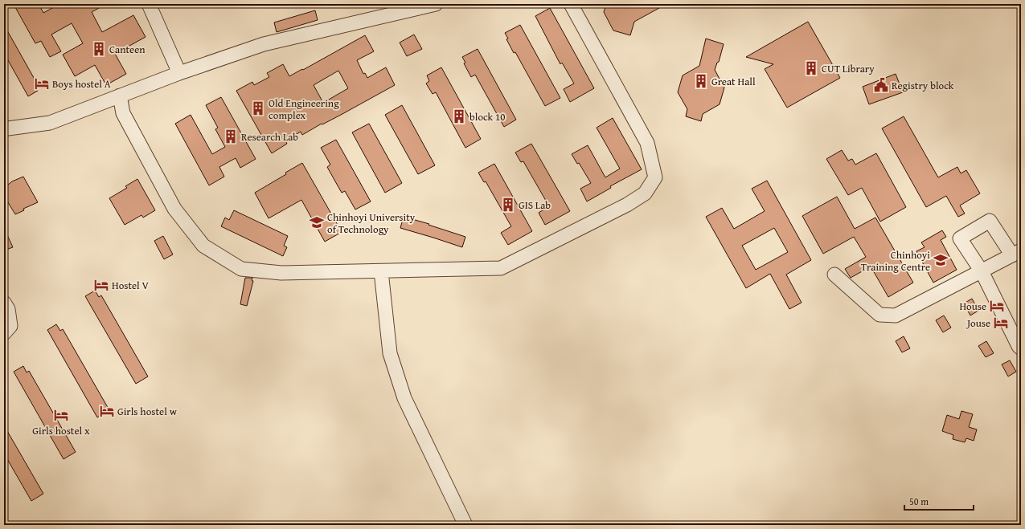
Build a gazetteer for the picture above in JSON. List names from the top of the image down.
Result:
{
  "places": {
    "building": [
      "Canteen",
      "CUT Library",
      "Great Hall",
      "Old Engineering complex",
      "block 10",
      "Research Lab",
      "GIS Lab"
    ],
    "hotel": [
      "Boys hostel A",
      "Hostel V",
      "House",
      "Jouse",
      "Girls hostel w",
      "Girls hostel x"
    ],
    "public building": ["Registry block"],
    "school or university": ["Chinhoyi University of Technology", "Chinhoyi Training Centre"]
  },
  "scale_bar": "50 m"
}
